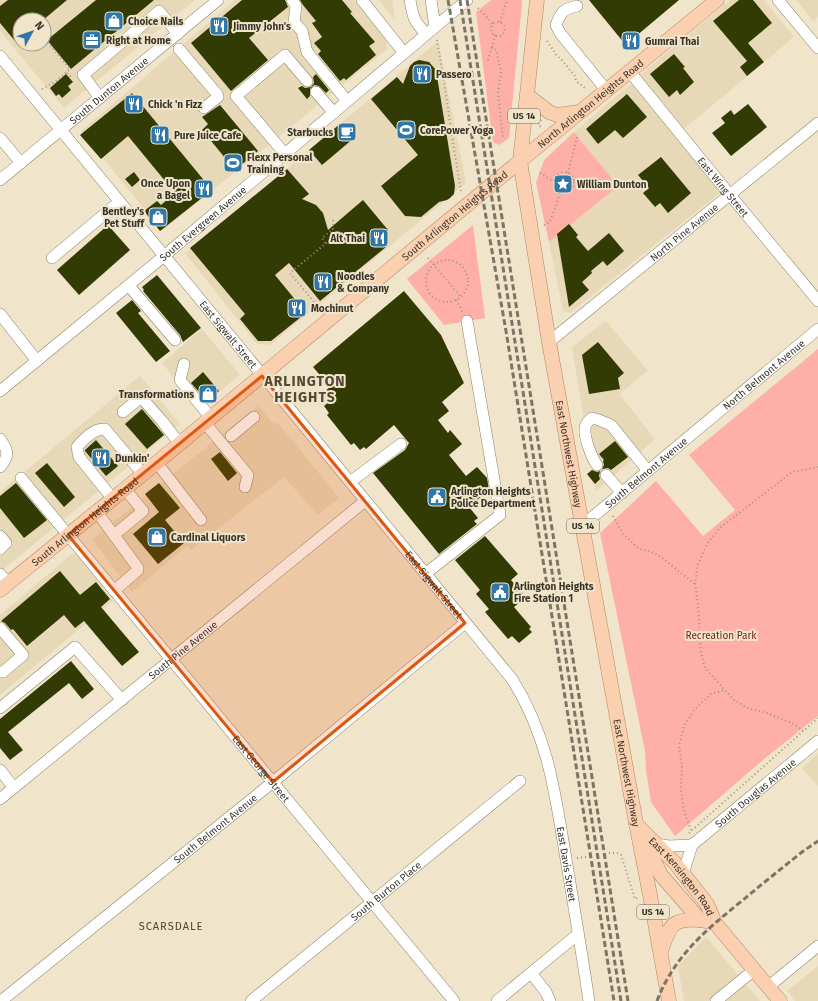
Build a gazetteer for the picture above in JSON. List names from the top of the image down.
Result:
{
  "streets": {
    "main road": [
      "North Arlington Heights Road",
      "US 14",
      "South Arlington Heights Road",
      "East Northwest Highway",
      "East Kensington Road"
    ],
    "street": [
      "South Dunton Avenue",
      "East Wing Street",
      "South Evergreen Avenue",
      "North Pine Avenue",
      "East Sigwalt Street",
      "North Belmont Avenue",
      "South Belmont Avenue",
      "South Pine Avenue",
      "East George Street",
      "South Douglas Avenue",
      "East Davis Street",
      "South Burton Place"
    ]
  },
  "crossings": [
    ["South Dunton Avenue", "East Sigwalt Street"],
    ["North Arlington Heights Road", "East Wing Street"],
    ["North Arlington Heights Road", "South Arlington Heights Road"],
    ["North Arlington Heights Road", "East Northwest Highway"],
    ["East Wing Street", "North Pine Avenue"],
    ["South Arlington Heights Road", "East Sigwalt Street"],
    ["South Arlington Heights Road", "East Northwest Highway"],
    ["South Arlington Heights Road", "East George Street"],
    ["South Evergreen Avenue", "East Sigwalt Street"],
    ["North Pine Avenue", "East Northwest Highway"],
    ["East Sigwalt Street", "South Belmont Avenue"],
    ["East Sigwalt Street", "South Pine Avenue"],
    ["East Sigwalt Street", "East Davis Street"],
    ["North Belmont Avenue", "South Belmont Avenue"],
    ["East Northwest Highway", "South Belmont Avenue"],
    ["East Northwest Highway", "East Kensington Road"],
    ["South Belmont Avenue", "East George Street"],
    ["South Pine Avenue", "East George Street"],
    ["East George Street", "South Burton Place"]
  ],
  "districts": ["ARLINGTON HEIGHTS", "SCARSDALE"],
  "parks": ["Recreation Park"],
  "places": {
    "shop": [
      "Choice Nails",
      "Bentley's Pet Stuff",
      "Transformations",
      "Cardinal Liquors"
    ],
    "restaurant": [
      "Jimmy John's",
      "Gumrai Thai",
      "Passero",
      "Chick 'n Fizz",
      "Pure Juice Cafe",
      "Once Upon a Bagel",
      "Alt Thai",
      "Noodles & Company",
      "Mochinut",
      "Dunkin'"
    ],
    "office": ["Right at Home"],
    "sports": ["CorePower Yoga", "Flexx Personal Training"],
    "cafe": ["Starbucks"],
    "place": ["William Dunton"],
    "public building": ["Arlington Heights Police Department", "Arlington Heights Fire Station 1"]
  },
  "north": "top right"
}
